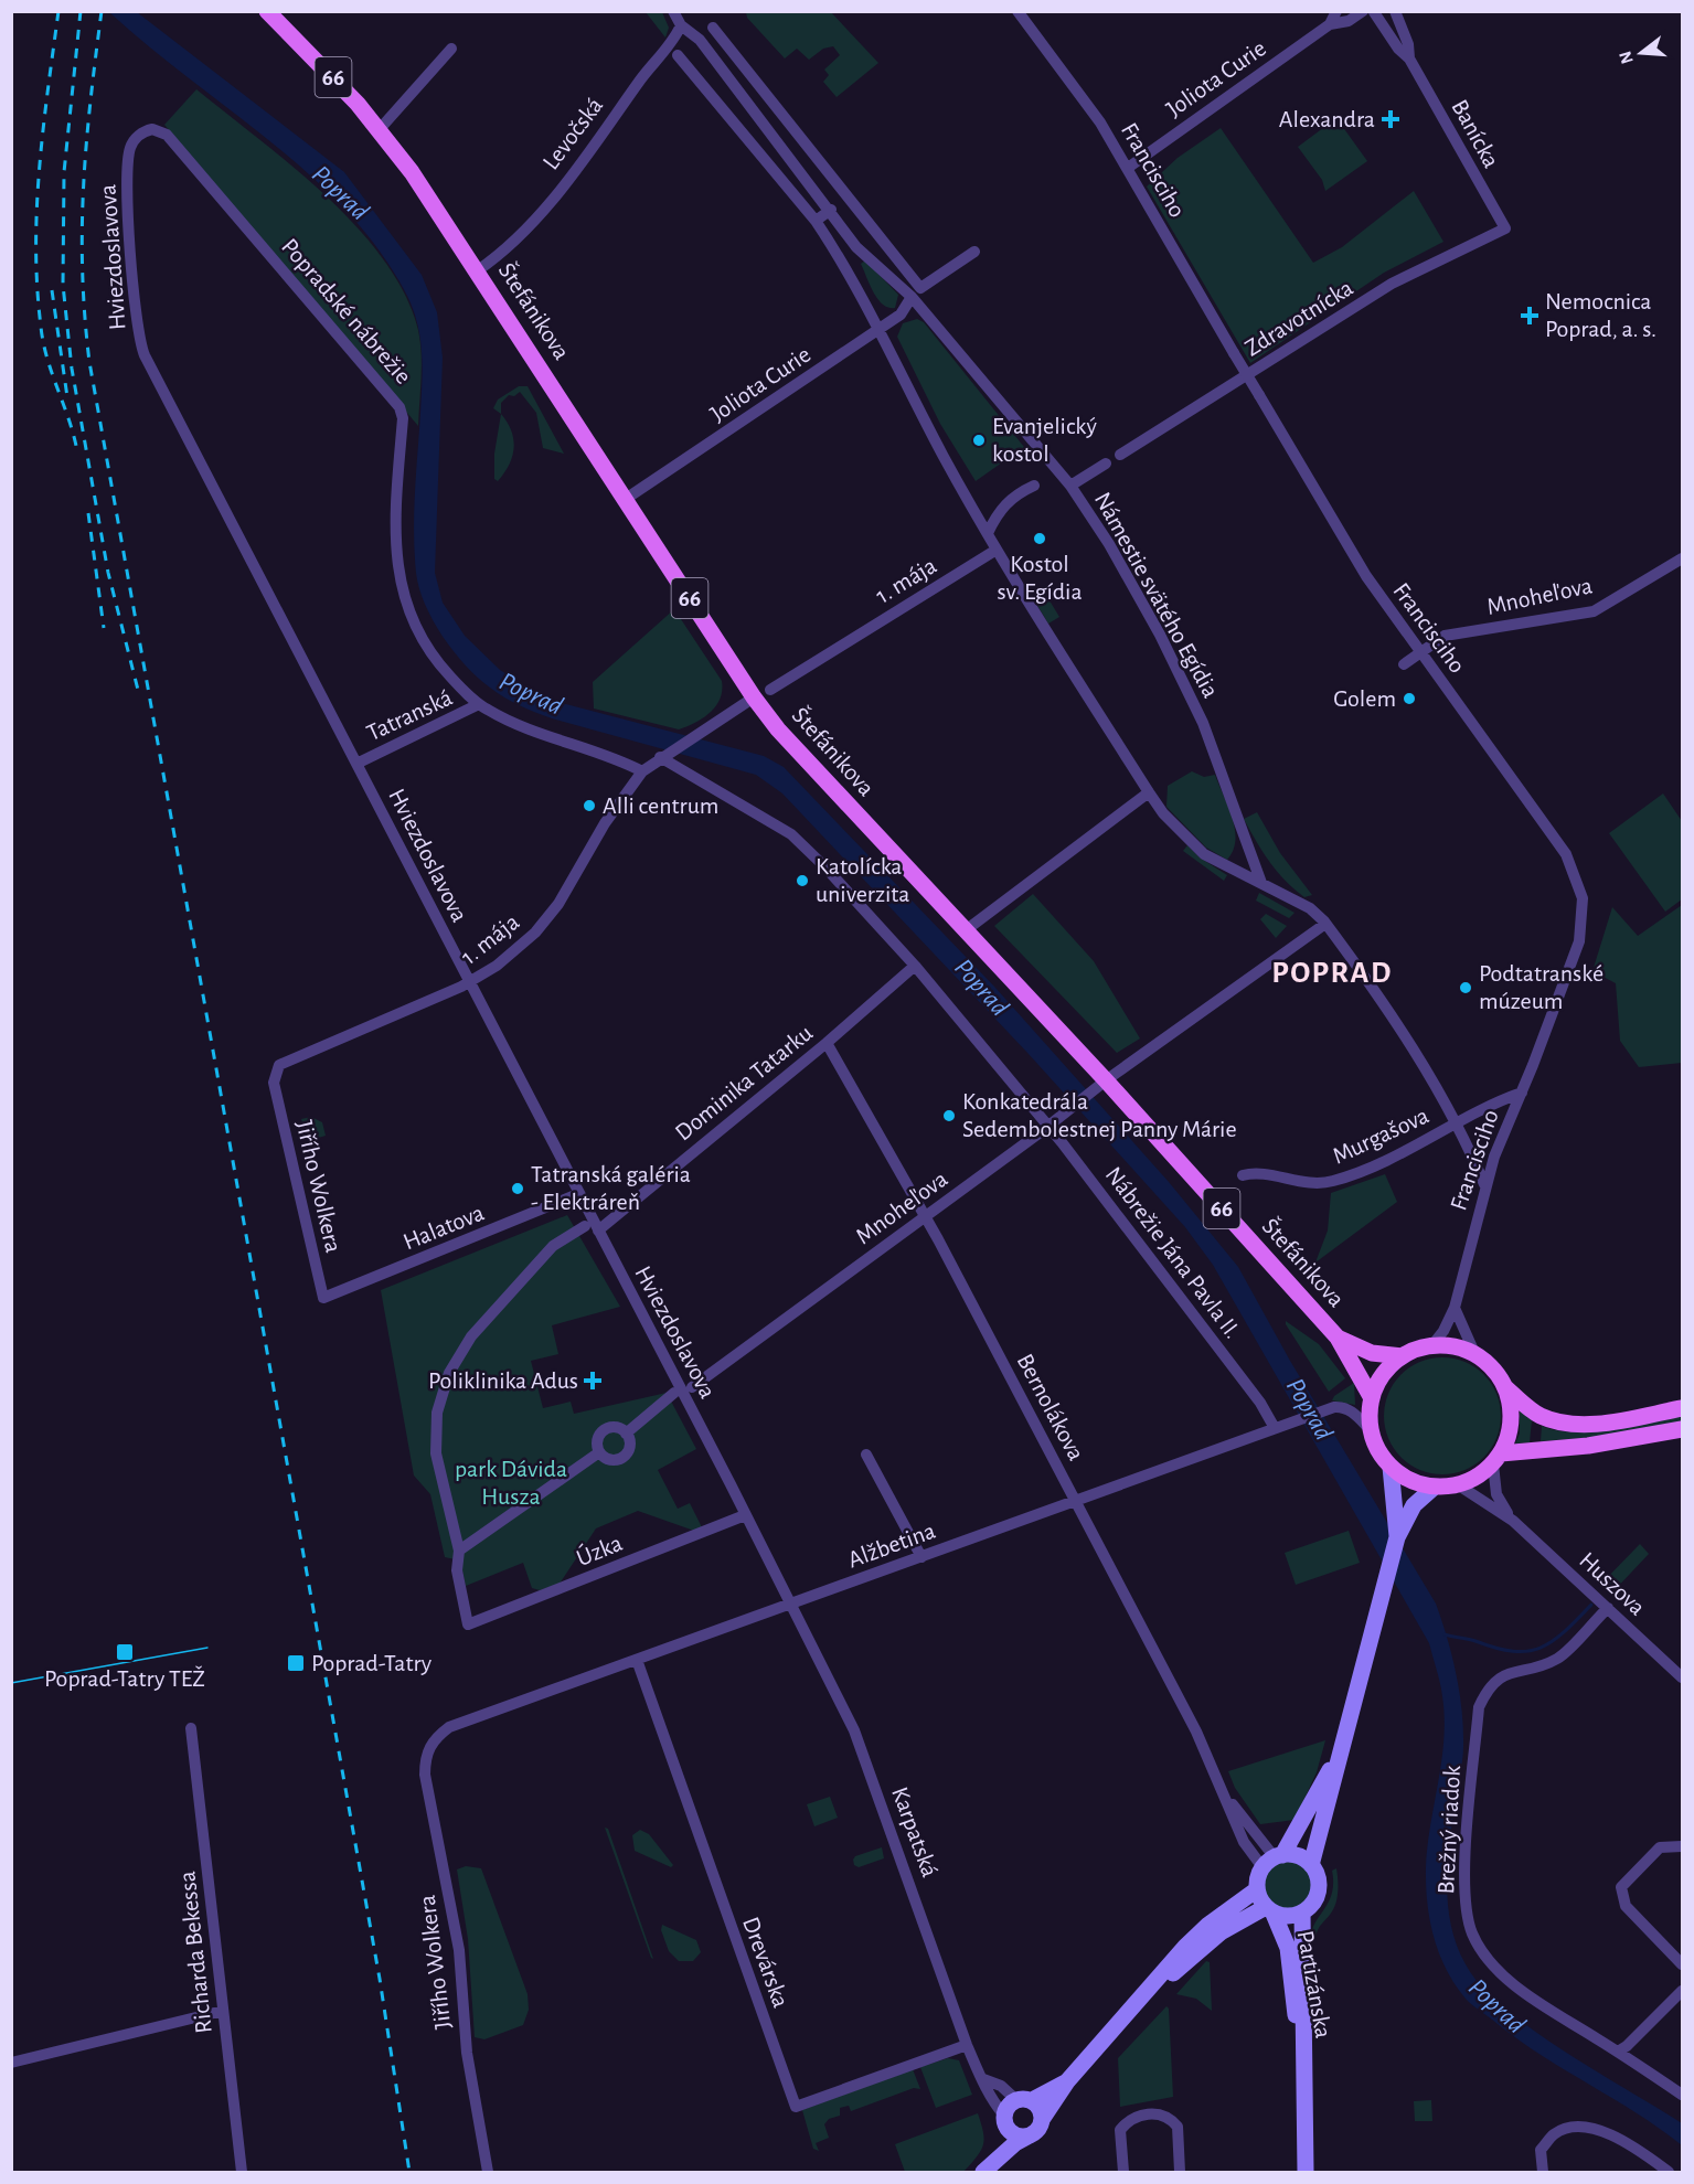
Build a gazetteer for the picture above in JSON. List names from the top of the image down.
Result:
{
  "streets": {
    "main road": ["66", "Štefánikova"],
    "street": [
      "Joliota Curie",
      "Levočská",
      "Banícka",
      "Francisciho",
      "Hviezdoslavova",
      "Popradské nábrežie",
      "Zdravotnícka",
      "1. mája",
      "Námestie svätého Egídia",
      "Mnoheľova",
      "Tatranská",
      "Dominika Tatarku",
      "Murgašova",
      "Jiřího Wolkera",
      "Halatova",
      "Nábrežie Jána Pavla II.",
      "Bernolákova",
      "Alžbetina",
      "Úzka",
      "Huszova",
      "Brežný riadok",
      "Karpatská",
      "Richarda Bekessa",
      "Drevárska",
      "Partizánska"
    ]
  },
  "crossings": [
    ["66", "Francisciho"],
    ["66", "Štefánikova"],
    ["66", "Alžbetina"],
    ["66", "Huszova"],
    ["Joliota Curie", "Francisciho"],
    ["Joliota Curie", "Štefánikova"],
    ["Joliota Curie", "Námestie svätého Egídia"],
    ["Levočská", "Štefánikova"],
    ["Levočská", "Námestie svätého Egídia"],
    ["Banícka", "Zdravotnícka"],
    ["Francisciho", "Štefánikova"],
    ["Francisciho", "Mnoheľova"],
    ["Francisciho", "Murgašova"],
    ["Francisciho", "Alžbetina"],
    ["Francisciho", "Huszova"],
    ["Hviezdoslavova", "Popradské nábrežie"],
    ["Hviezdoslavova", "1. mája"],
    ["Hviezdoslavova", "Tatranská"],
    ["Hviezdoslavova", "Dominika Tatarku"],
    ["Hviezdoslavova", "Halatova"],
    ["Hviezdoslavova", "Alžbetina"],
    ["Hviezdoslavova", "Úzka"],
    ["Hviezdoslavova", "Karpatská"],
    ["Popradské nábrežie", "1. mája"],
    ["Popradské nábrežie", "Tatranská"],
    ["Štefánikova", "1. mája"],
    ["Štefánikova", "Mnoheľova"],
    ["Štefánikova", "Alžbetina"],
    ["Štefánikova", "Huszova"],
    ["1. mája", "Jiřího Wolkera"],
    ["1. mája", "Nábrežie Jána Pavla II."],
    ["Mnoheľova", "Nábrežie Jána Pavla II."],
    ["Mnoheľova", "Bernolákova"],
    ["Dominika Tatarku", "Nábrežie Jána Pavla II."],
    ["Dominika Tatarku", "Bernolákova"],
    ["Jiřího Wolkera", "Halatova"],
    ["Jiřího Wolkera", "Alžbetina"],
    ["Nábrežie Jána Pavla II.", "Alžbetina"],
    ["Bernolákova", "Alžbetina"],
    ["Bernolákova", "Partizánska"],
    ["Alžbetina", "Huszova"],
    ["Alžbetina", "Karpatská"],
    ["Alžbetina", "Drevárska"],
    ["Huszova", "Brežný riadok"],
    ["Karpatská", "Drevárska"]
  ],
  "districts": ["POPRAD"],
  "water": ["Poprad"],
  "parks": ["park Dávida Husza"],
  "places": {
    "health": ["Alexandra", "Nemocnica Poprad, a. s.", "Poliklinika Adus"],
    "other": [
      "Evanjelický kostol",
      "Kostol sv. Egídia",
      "Golem",
      "Alli centrum",
      "Katolícka univerzita",
      "Podtatranské múzeum",
      "Konkatedrála Sedembolestnej Panny Márie",
      "Tatranská galéria - Elektráreň"
    ],
    "transit": ["Poprad-Tatry TEŽ", "Poprad-Tatry"]
  },
  "north": "left"
}
